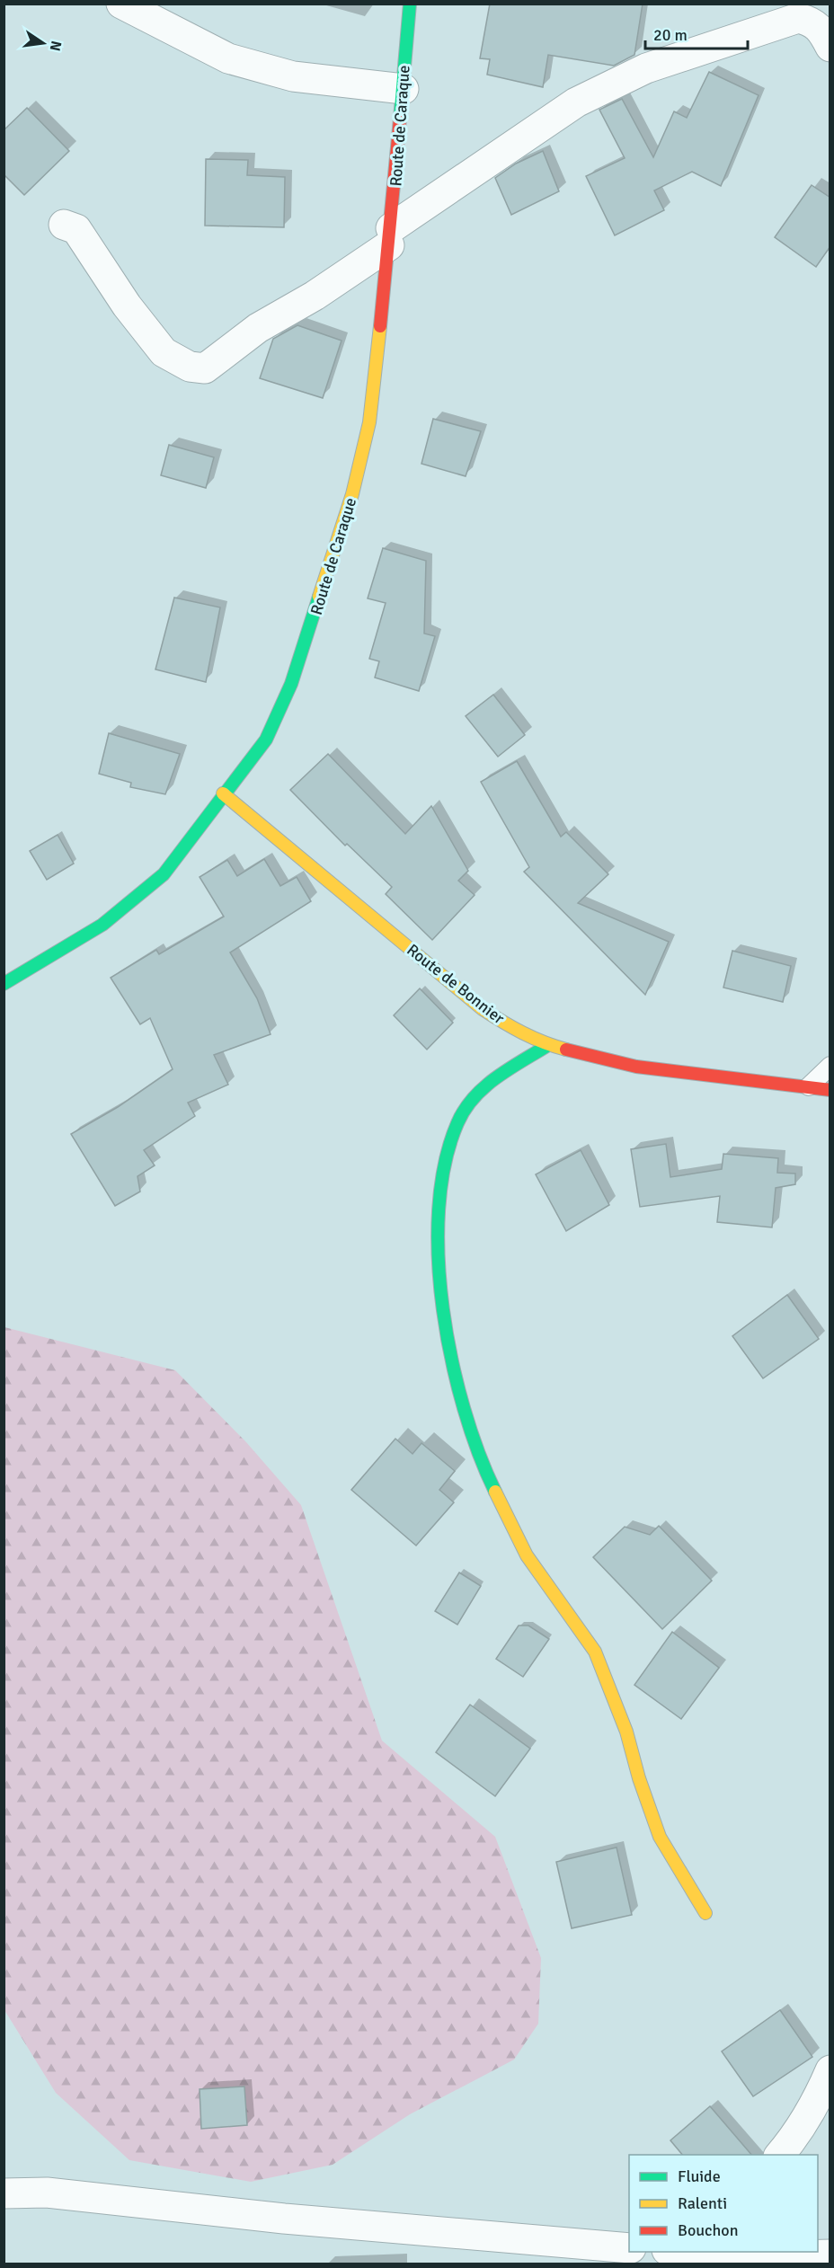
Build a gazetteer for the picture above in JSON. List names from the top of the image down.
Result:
{
  "streets": {
    "street": ["Route de Caraque", "Route de Bonnier"]
  },
  "crossings": [
    ["Route de Caraque", "Route de Bonnier"]
  ],
  "legend": ["Fluide", "Ralenti", "Bouchon"],
  "scale_bar": "20 m",
  "north": "right"
}
